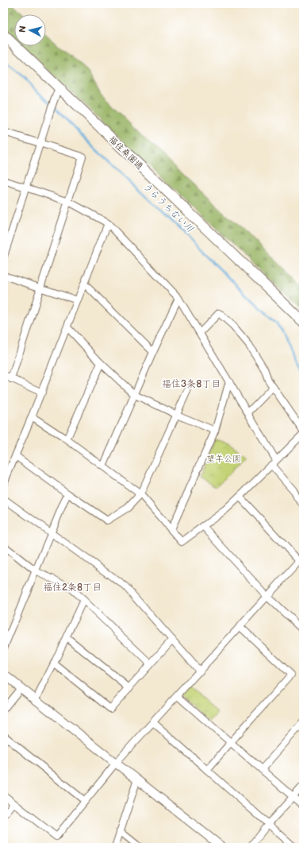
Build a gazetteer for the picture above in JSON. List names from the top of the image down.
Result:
{
  "streets": {
    "main road": ["福住桑園通"]
  },
  "districts": ["福住3条8丁目", "福住2条8丁目"],
  "water": ["うらうちない川"],
  "parks": ["望羊公園"],
  "north": "left"
}
